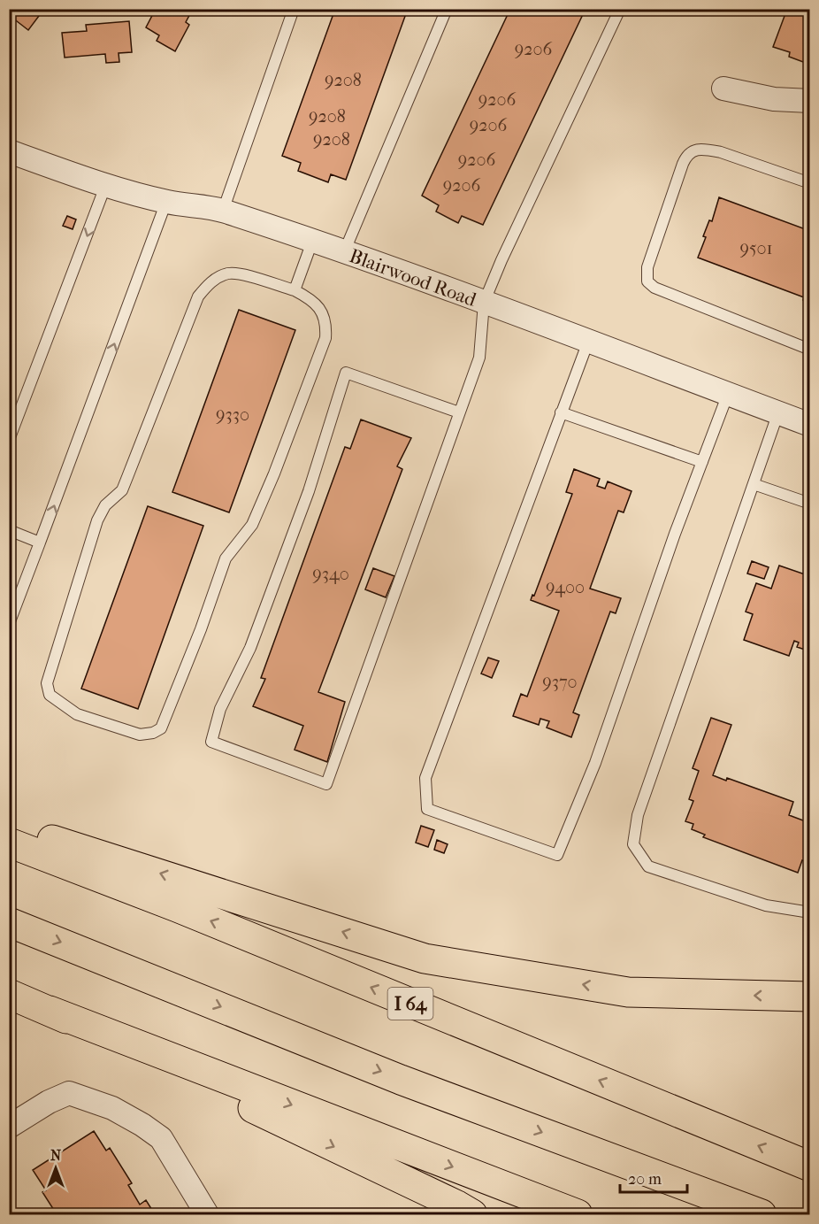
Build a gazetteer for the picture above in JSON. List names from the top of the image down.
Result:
{
  "streets": {
    "highway": ["I 64"],
    "street": ["Blairwood Road"]
  },
  "house_numbers": [
    "9206",
    "9208",
    "9206",
    "9208",
    "9206",
    "9208",
    "9206",
    "9206",
    "9501",
    "9330",
    "9340",
    "9400",
    "9370"
  ],
  "scale_bar": "20 m",
  "north": "top"
}
